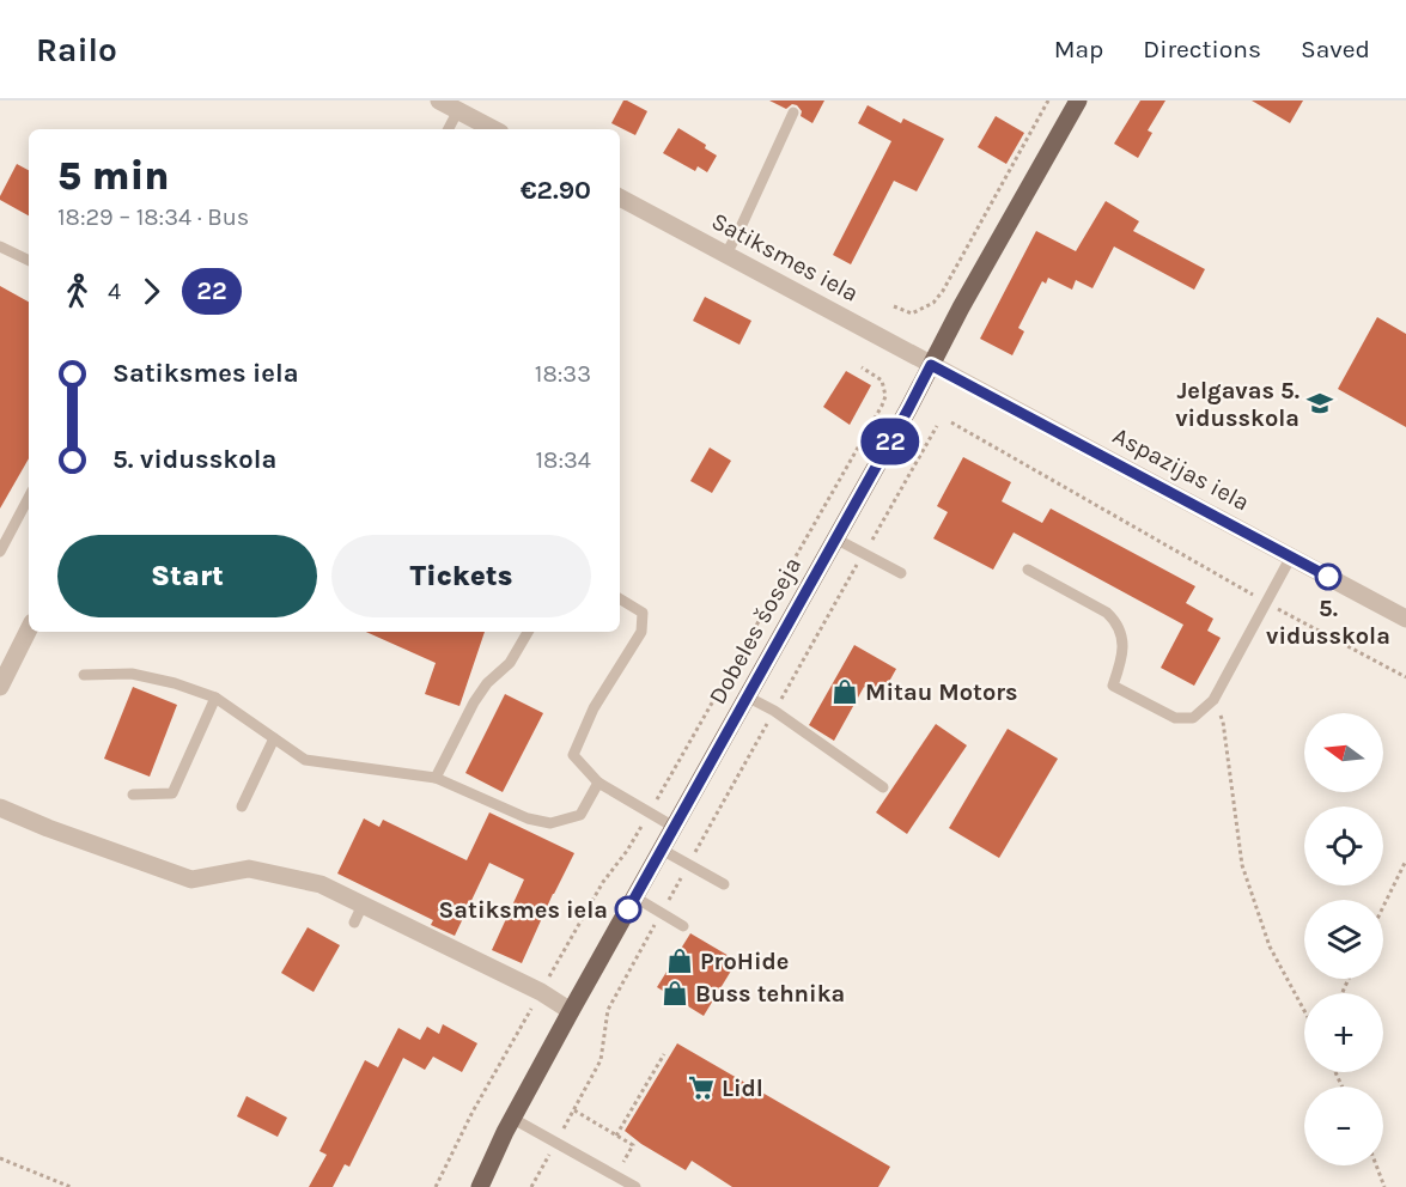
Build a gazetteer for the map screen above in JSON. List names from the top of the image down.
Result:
{
  "streets": {
    "main road": ["Dobeles šoseja"],
    "street": ["Satiksmes iela", "Aspazijas iela"]
  },
  "crossings": [
    ["Satiksmes iela", "Aspazijas iela"],
    ["Satiksmes iela", "Dobeles šoseja"],
    ["Aspazijas iela", "Dobeles šoseja"]
  ],
  "places": {
    "school or university": ["Jelgavas 5. vidusskola"],
    "other": ["5. vidusskola", "Satiksmes iela"],
    "shop": ["Mitau Motors", "ProHide", "Buss tehnika"],
    "supermarket": ["Lidl"]
  },
  "lines": ["bus line 22"],
  "north": "left",
  "page": {
    "header": "Railo",
    "nav": ["Map", "Directions", "Saved"],
    "on_map": "22",
    "heading": ["5 min", "18:29 – 18:34 · Bus", "€2.90"],
    "legs": ["4", "22"],
    "list": [
      {
        "name": "Satiksmes iela",
        "value": "18:33"
      },
      {
        "name": "5. vidusskola",
        "value": "18:34"
      }
    ],
    "buttons": ["Start", "Tickets"],
    "map_buttons": ["+", "−"]
  }
}
